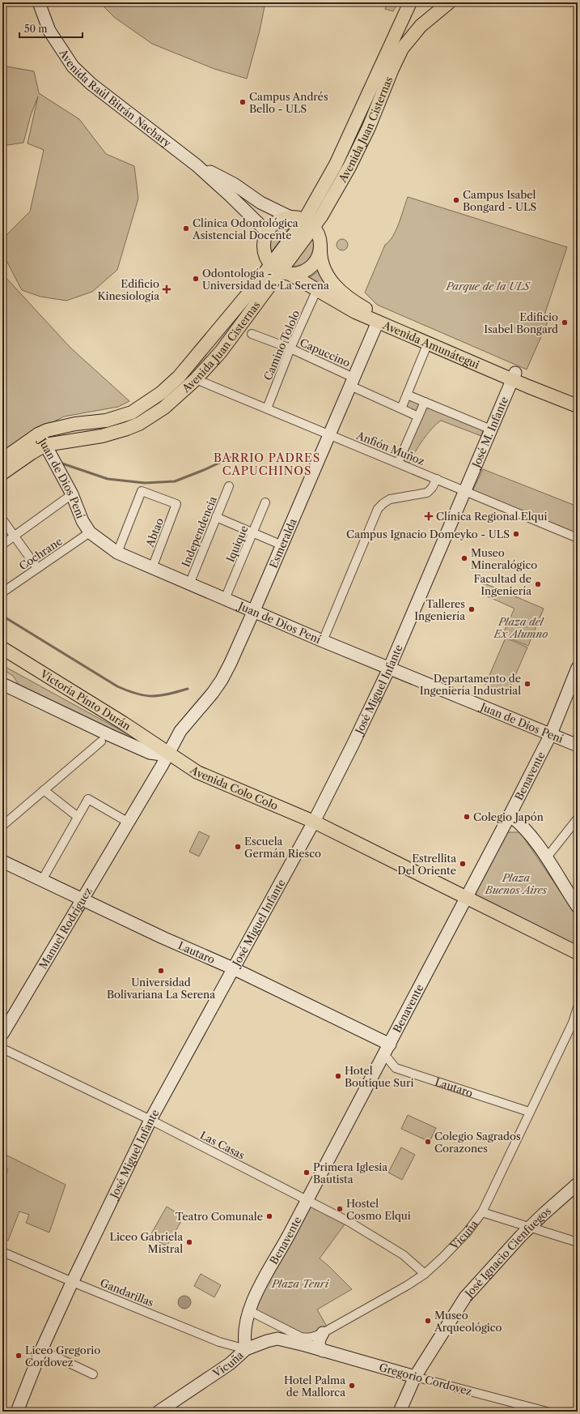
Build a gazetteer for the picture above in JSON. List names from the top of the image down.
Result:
{
  "streets": {
    "main road": [
      "Avenida Juan Cisternas",
      "Avenida Amunátegui",
      "Victoria Pinto Durán",
      "Avenida Colo Colo"
    ],
    "street": [
      "Avenida Raúl Bitrán Nachary",
      "Camino Tololo",
      "Capuccino",
      "José M. Infante",
      "Anfión Muñoz",
      "Juan de Dios Pení",
      "Independencia",
      "Abtao",
      "Esmeralda",
      "Iquique",
      "Cochrane",
      "José Miguel Infante",
      "Benavente",
      "Manuel Rodríguez",
      "Lautaro",
      "Las Casas",
      "Vicuña",
      "José Ignacio Cienfuegos",
      "Gandarillas",
      "Gregorio Cordovez"
    ]
  },
  "crossings": [
    ["Avenida Juan Cisternas", "Avenida Amunátegui"],
    ["Avenida Juan Cisternas", "Anfión Muñoz"],
    ["Avenida Juan Cisternas", "Juan de Dios Pení"],
    ["Avenida Amunátegui", "Camino Tololo"],
    ["Avenida Amunátegui", "José M. Infante"],
    ["Avenida Amunátegui", "Esmeralda"],
    ["Camino Tololo", "Capuccino"],
    ["Camino Tololo", "Anfión Muñoz"],
    ["Capuccino", "Esmeralda"],
    ["José M. Infante", "Anfión Muñoz"],
    ["José M. Infante", "José Miguel Infante"],
    ["Anfión Muñoz", "Esmeralda"],
    ["Anfión Muñoz", "José Miguel Infante"],
    ["Juan de Dios Pení", "Independencia"],
    ["Juan de Dios Pení", "Abtao"],
    ["Juan de Dios Pení", "Esmeralda"],
    ["Juan de Dios Pení", "Cochrane"],
    ["Juan de Dios Pení", "José Miguel Infante"],
    ["Juan de Dios Pení", "Benavente"],
    ["Esmeralda", "Victoria Pinto Durán"],
    ["Esmeralda", "Avenida Colo Colo"],
    ["Esmeralda", "Manuel Rodríguez"],
    ["José Miguel Infante", "Avenida Colo Colo"],
    ["José Miguel Infante", "Lautaro"],
    ["José Miguel Infante", "Las Casas"],
    ["José Miguel Infante", "Gandarillas"],
    ["Victoria Pinto Durán", "Avenida Colo Colo"],
    ["Victoria Pinto Durán", "Manuel Rodríguez"],
    ["Benavente", "Avenida Colo Colo"],
    ["Benavente", "Lautaro"],
    ["Benavente", "Las Casas"],
    ["Benavente", "Vicuña"],
    ["Benavente", "Gandarillas"],
    ["Avenida Colo Colo", "Manuel Rodríguez"],
    ["Manuel Rodríguez", "Lautaro"],
    ["Lautaro", "Vicuña"],
    ["Las Casas", "Vicuña"],
    ["Vicuña", "Gandarillas"],
    ["Vicuña", "Gregorio Cordovez"],
    ["José Ignacio Cienfuegos", "Gregorio Cordovez"]
  ],
  "districts": ["BARRIO PADRES CAPUCHINOS"],
  "parks": [
    "Parque de la ULS",
    "Plaza del Ex Alumno",
    "Plaza Buenos Aires",
    "Plaza Tenri"
  ],
  "places": {
    "other": [
      "Campus Andrés Bello - ULS",
      "Campus Isabel Bongard - ULS",
      "Clínica Odontológica Asistencial Docente",
      "Odontología - Universidad de La Serena",
      "Edificio Isabel Bongard",
      "Campus Ignacio Domeyko - ULS",
      "Museo Mineralógico",
      "Facultad de Ingeniería",
      "Talleres Ingeniería",
      "Departamento de Ingeniería Industrial",
      "Colegio Japón",
      "Escuela Germán Riesco",
      "Estrellita Del Oriente",
      "Universidad Bolivariana La Serena",
      "Hotel Boutique Suri",
      "Colegio Sagrados Corazones",
      "Primera Iglesia Bautista",
      "Hostel Cosmo Elqui",
      "Teatro Comunale",
      "Liceo Gabriela Mistral",
      "Museo Arqueológico",
      "Liceo Gregorio Cordovez",
      "Hotel Palma de Mallorca"
    ],
    "health": ["Edificio Kinesiología", "Clínica Regional Elqui"]
  },
  "scale_bar": "50 m"
}
